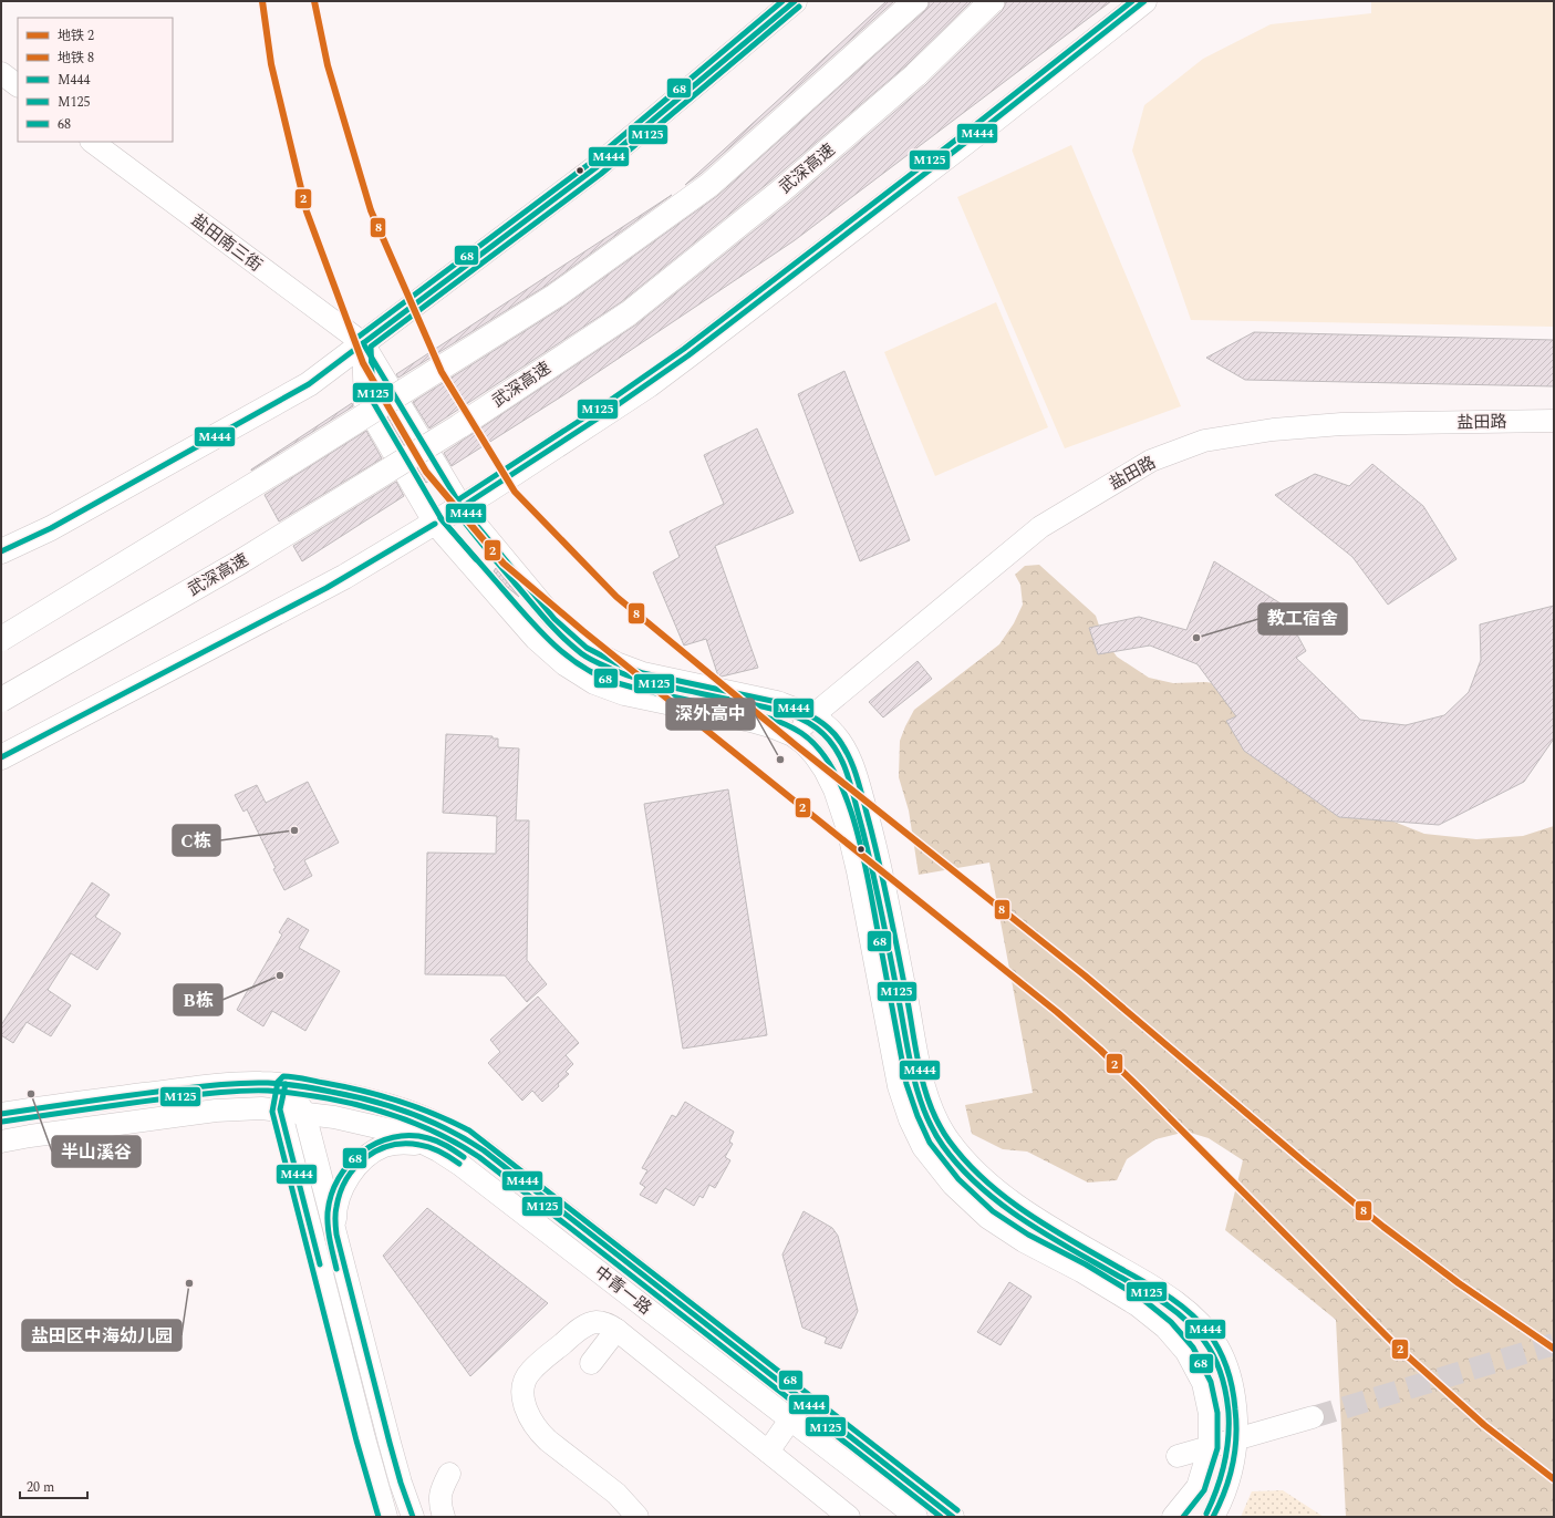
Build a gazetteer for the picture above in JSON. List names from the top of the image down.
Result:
{
  "streets": {
    "main road": ["武深高速"],
    "street": ["盐田南三街", "盐田路", "中青一路"]
  },
  "places": [
    "教工宿舍",
    "深外高中",
    "C栋",
    "B栋",
    "半山溪谷",
    "盐田区中海幼儿园"
  ],
  "lines": [
    "metro line 2",
    "metro line 8",
    "transit line M444",
    "transit line M125",
    "transit line 68"
  ],
  "legend": [
    "地铁 2",
    "地铁 8",
    "M444",
    "M125",
    "68"
  ],
  "scale_bar": "20 m"
}
